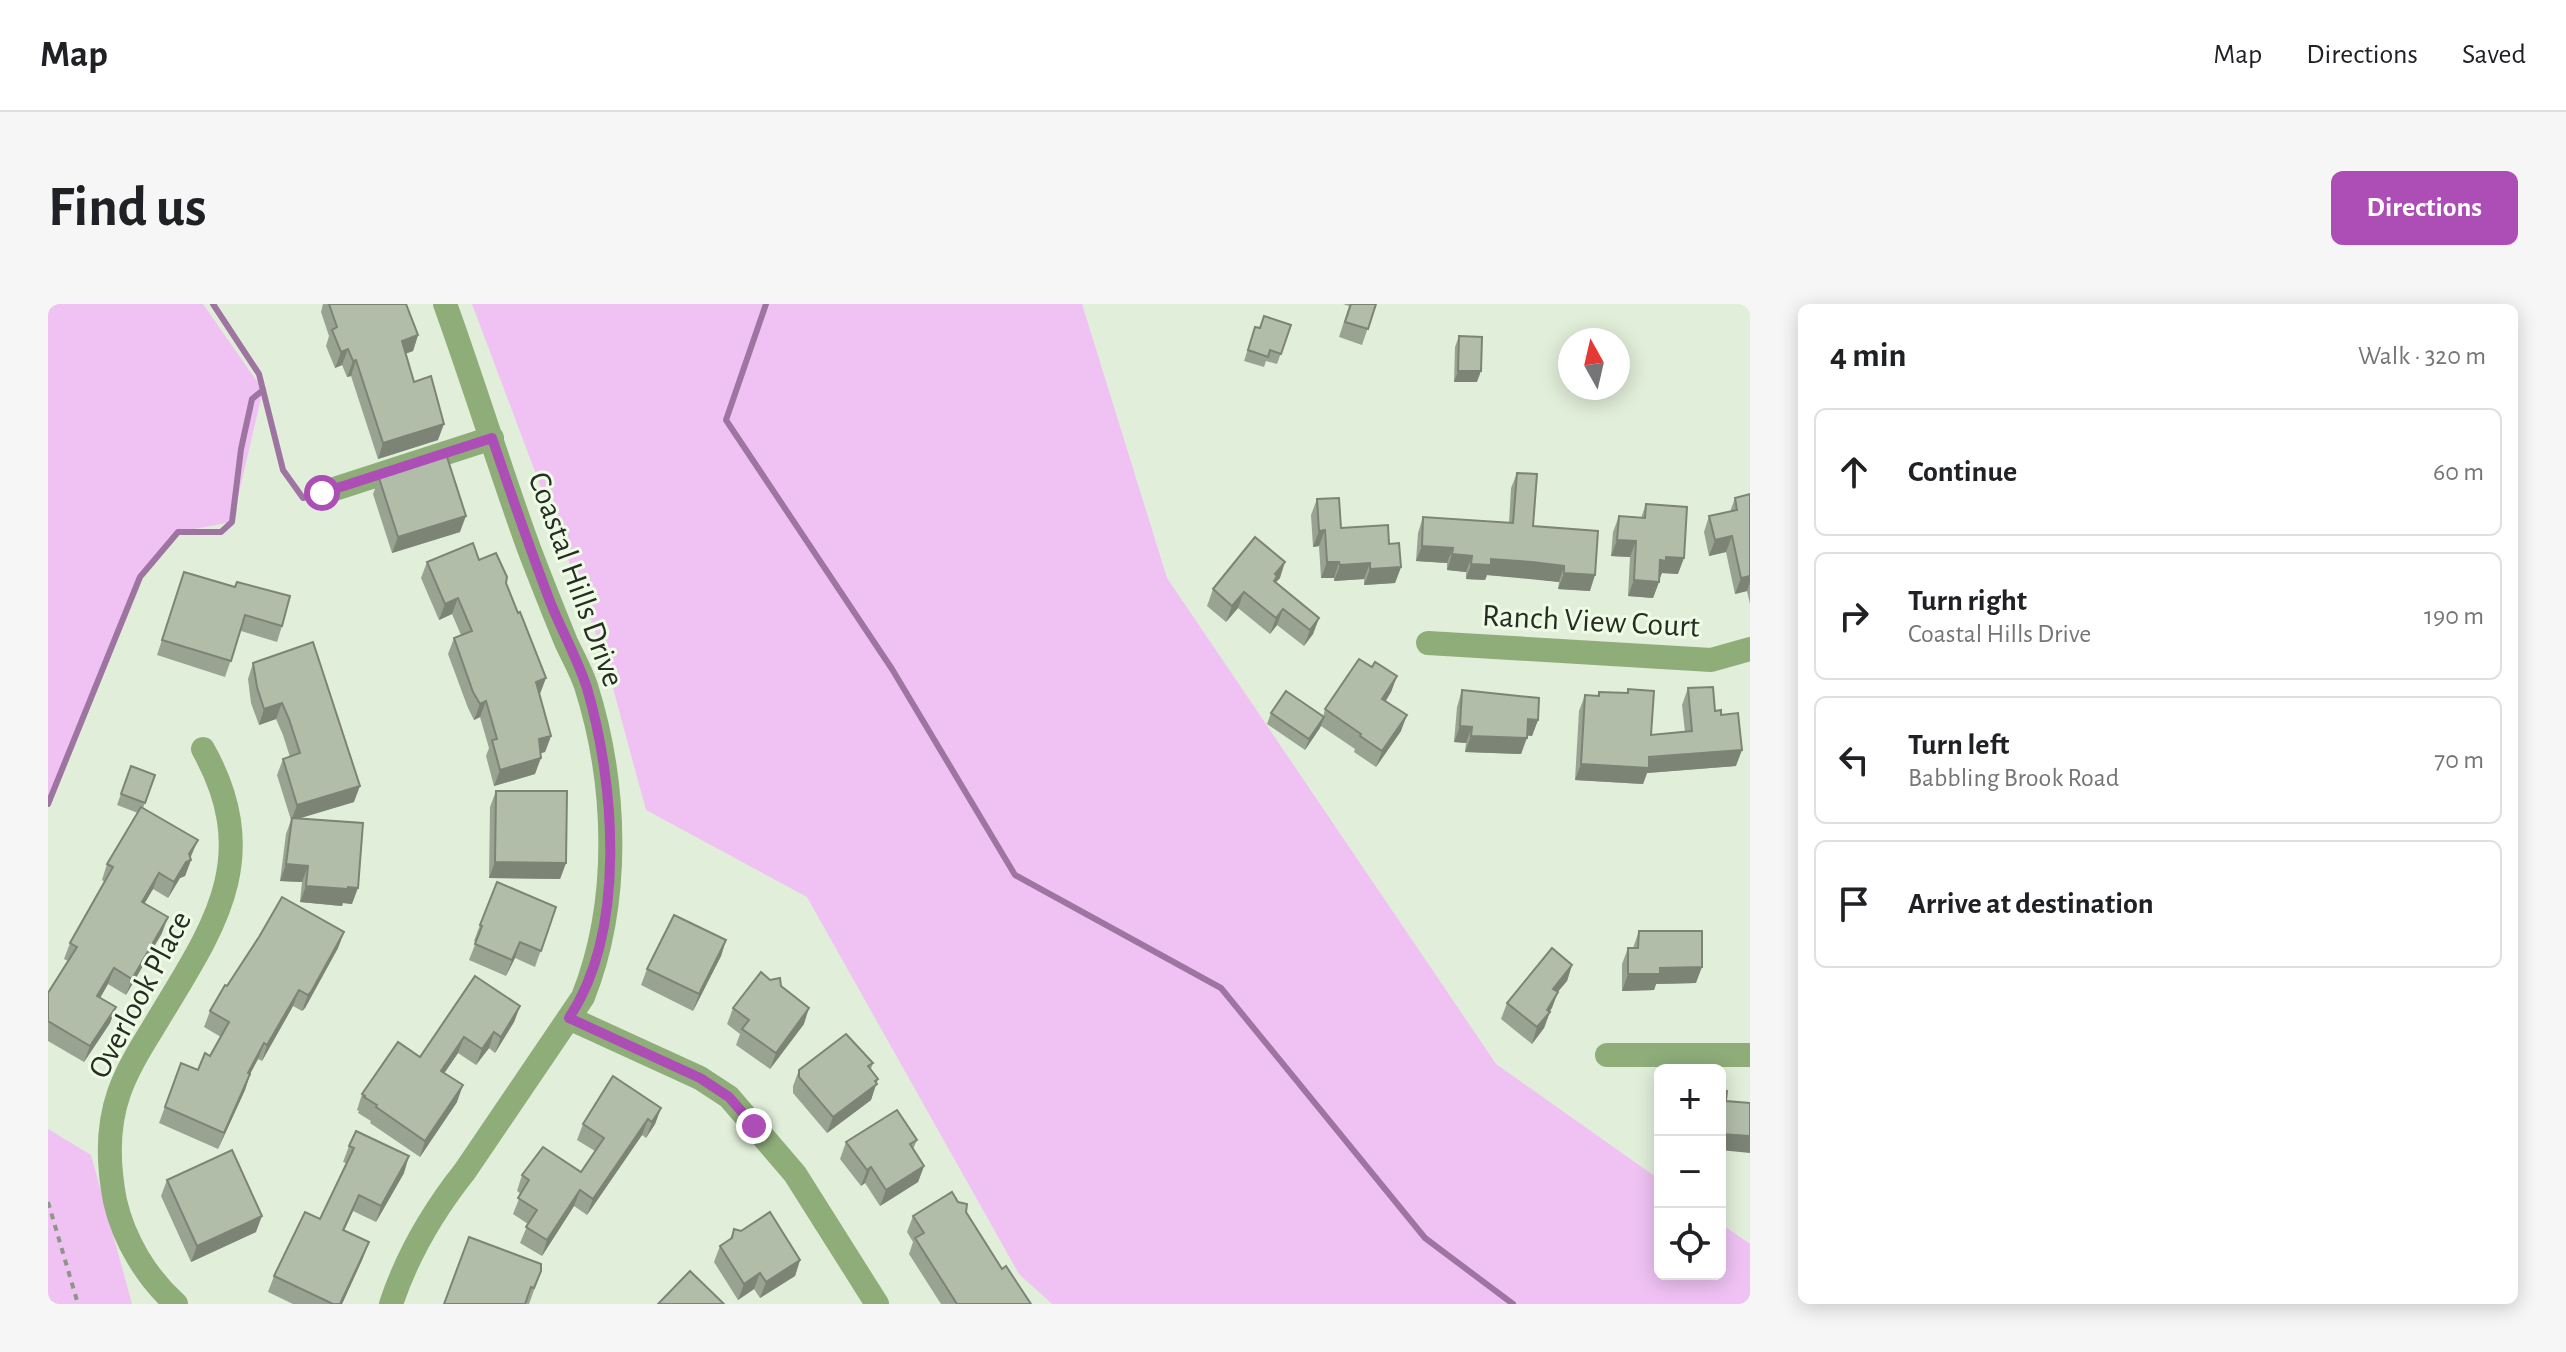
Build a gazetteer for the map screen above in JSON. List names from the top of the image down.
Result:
{
  "streets": {
    "street": ["Coastal Hills Drive", "Ranch View Court", "Overlook Place"]
  },
  "north": "top",
  "page": {
    "header": "Map",
    "nav": ["Map", "Directions", "Saved"],
    "buttons": "Directions",
    "title": "Find us",
    "heading": ["4 min", "Walk · 320 m"],
    "list": [
      ["Continue", "60 m"],
      ["Turn right", "Coastal Hills Drive", "190 m"],
      ["Turn left", "Babbling Brook Road", "70 m"],
      "Arrive at destination"
    ],
    "map_buttons": ["+", "−"]
  }
}
